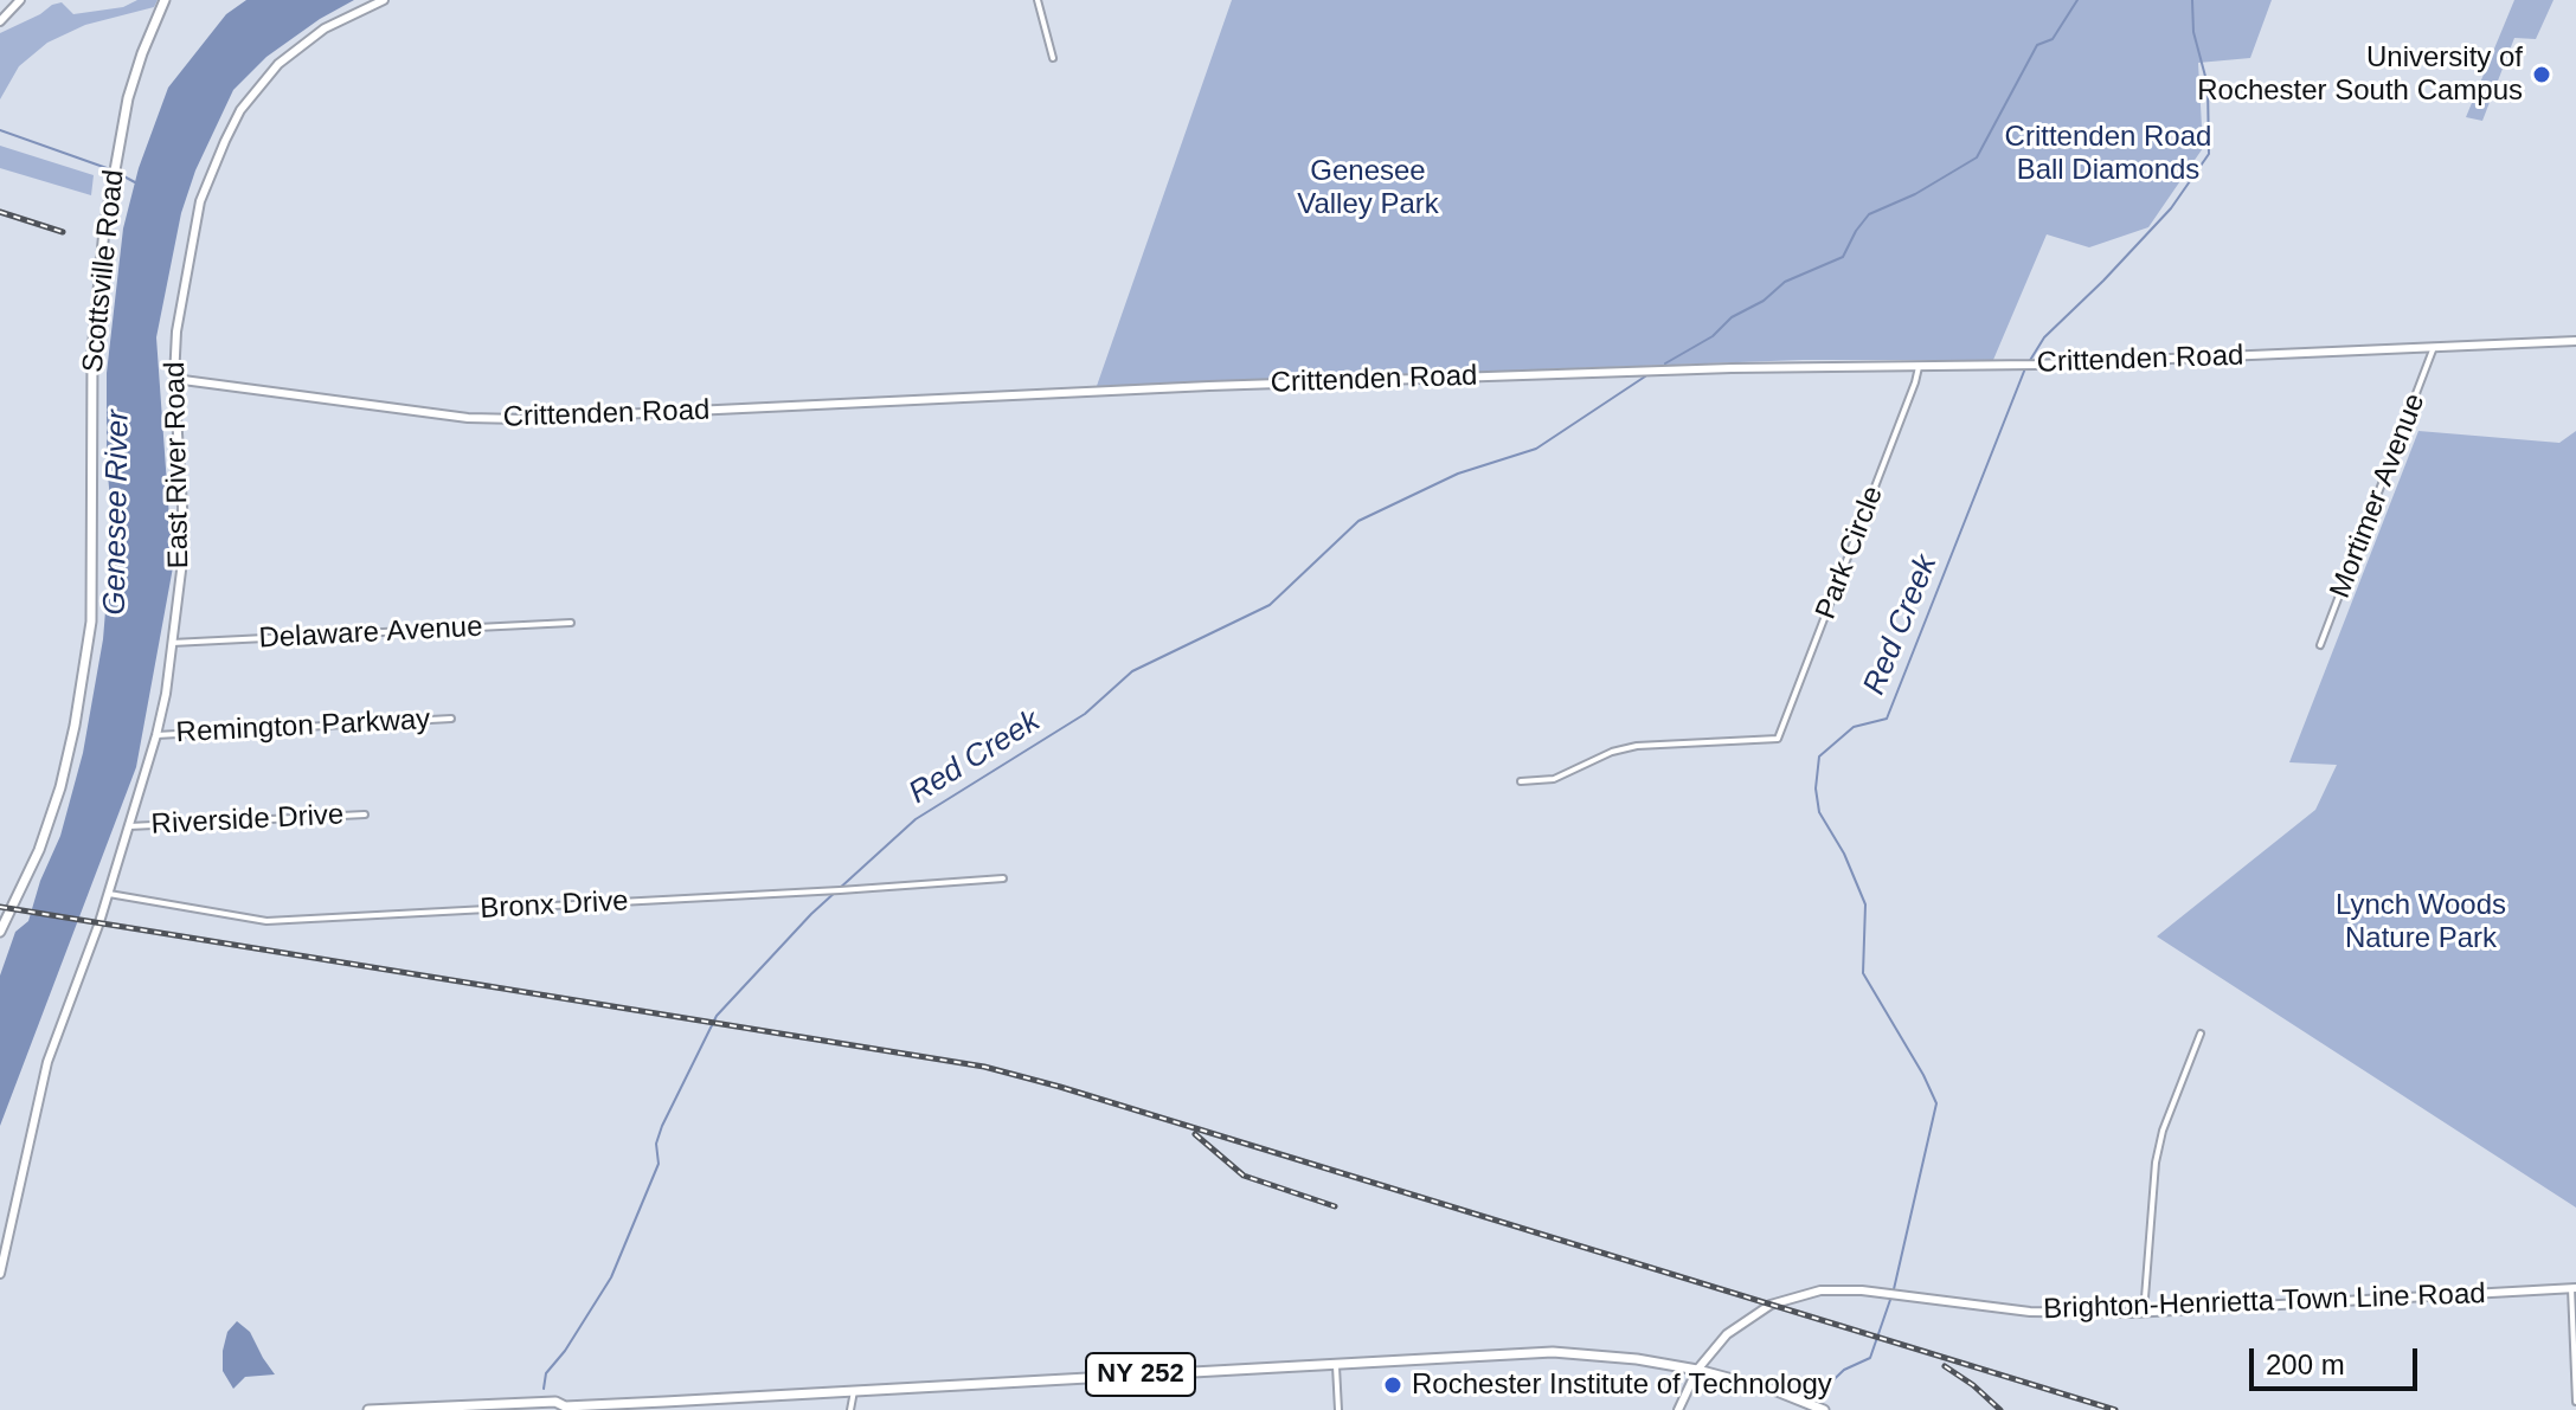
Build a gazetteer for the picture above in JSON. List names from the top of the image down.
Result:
{
  "streets": {
    "main road": ["Scottsville Road", "NY 252"],
    "street": [
      "Crittenden Road",
      "East River Road",
      "Mortimer Avenue",
      "Park Circle",
      "Delaware Avenue",
      "Remington Parkway",
      "Riverside Drive",
      "Bronx Drive",
      "Brighton-Henrietta Town Line Road"
    ]
  },
  "crossings": [
    ["Crittenden Road", "East River Road"],
    ["Crittenden Road", "Mortimer Avenue"],
    ["Crittenden Road", "Park Circle"],
    ["East River Road", "Delaware Avenue"],
    ["East River Road", "Remington Parkway"],
    ["East River Road", "Riverside Drive"],
    ["East River Road", "Bronx Drive"],
    ["Brighton-Henrietta Town Line Road", "NY 252"]
  ],
  "water": ["Genesee River", "Red Creek"],
  "parks": ["Crittenden Road Ball Diamonds", "Genesee Valley Park", "Lynch Woods Nature Park"],
  "places": ["University of Rochester South Campus", "Rochester Institute of Technology"],
  "scale_bar": "200 m"
}
